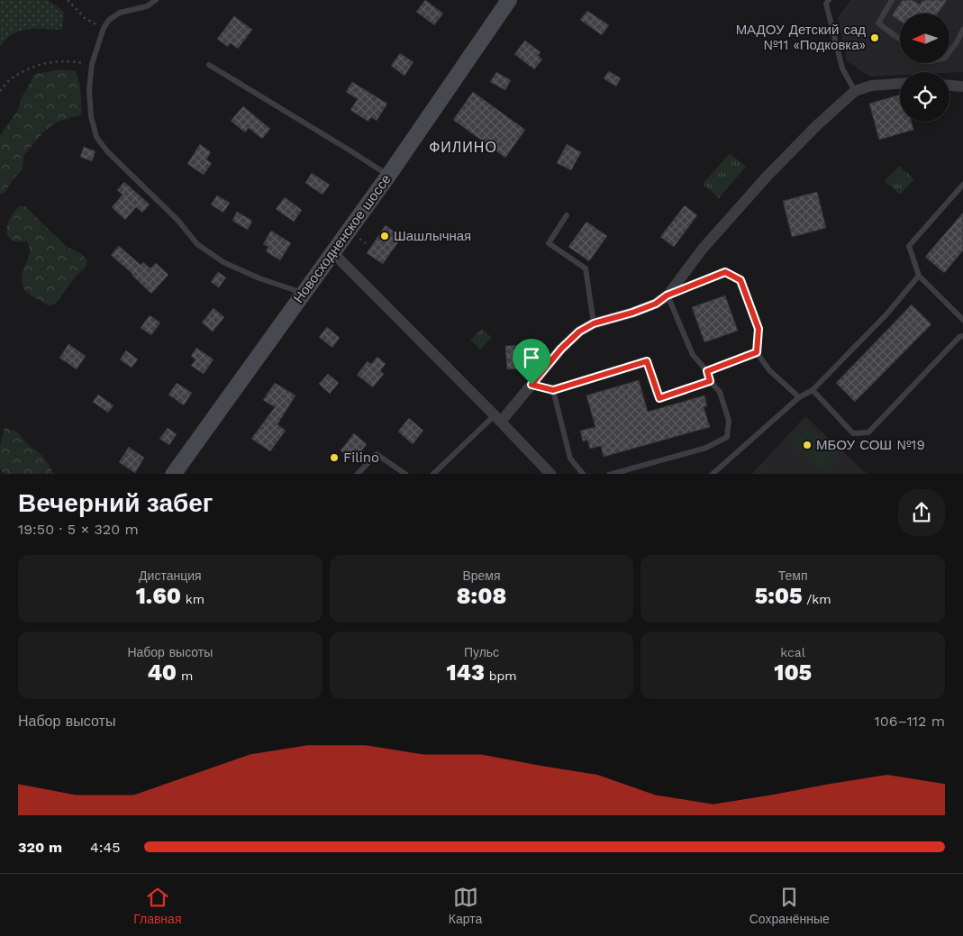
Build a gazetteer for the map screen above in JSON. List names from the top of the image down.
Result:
{
  "streets": {
    "main road": ["Новосходненское шоссе"]
  },
  "districts": ["ФИЛИНО"],
  "places": [
    "МАДОУ Детский сад №11 «Подковка»",
    "Шашлычная",
    "МБОУ СОШ №19",
    "Filino"
  ],
  "north": "left",
  "page": {
    "heading": ["Вечерний забег", "19:50 · 5 × 320 m"],
    "stats": [
      ["Дистанция", "1.60 km"],
      ["Время", "8:08"],
      ["Темп", "5:05 /km"],
      ["Набор высоты", "40 m"],
      ["Пульс", "143 bpm"],
      ["kcal", "105"]
    ],
    "chart": ["Набор высоты", "106–112 m"],
    "list": [
      {
        "name": "320 m",
        "note": "4:45"
      }
    ],
    "tabs": ["Главная", "Карта", "Сохранённые"]
  }
}
